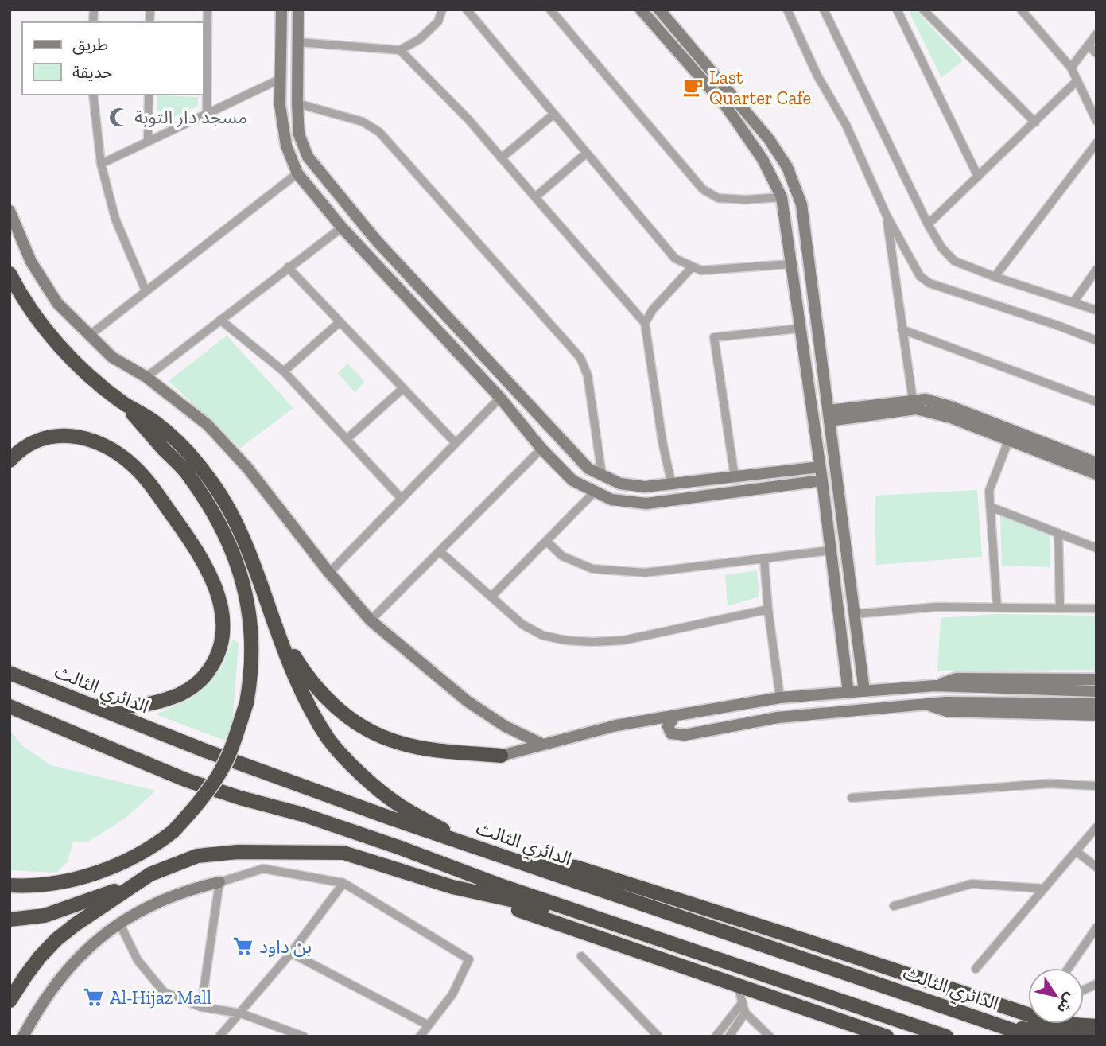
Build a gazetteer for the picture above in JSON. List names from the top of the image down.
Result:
{
  "streets": {
    "highway": ["الدائري الثالث"]
  },
  "places": {
    "cafe": ["Last Quarter Cafe"],
    "mosque": ["مسجد دار التوبة"],
    "supermarket": ["بن داود", "Al-Hijaz Mall"]
  },
  "legend": ["طريق", "حديقة"],
  "north": "bottom right"
}
